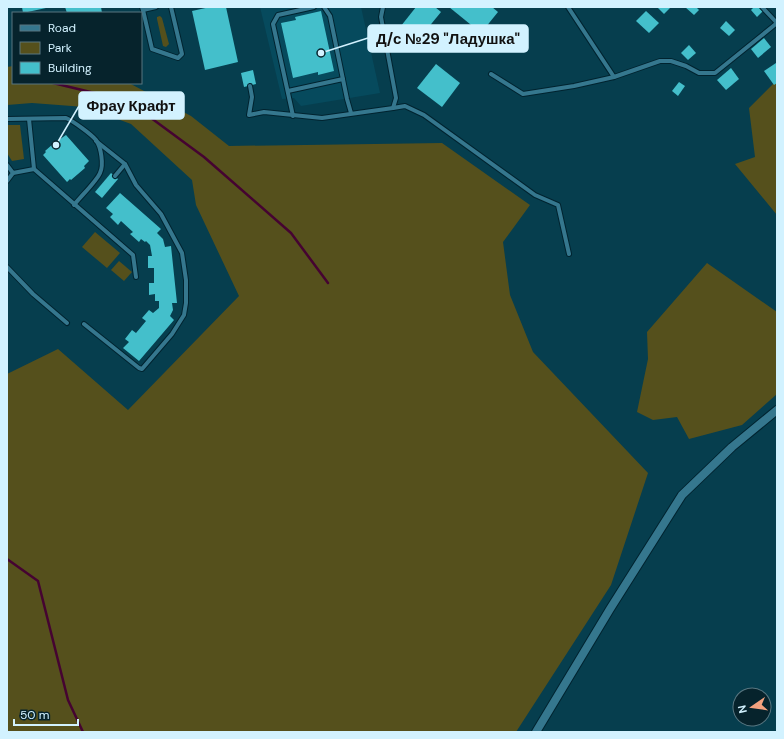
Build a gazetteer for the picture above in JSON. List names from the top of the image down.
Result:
{
  "places": ["Д/с №29 \"Ладушка\"", "Фрау Крафт"],
  "legend": ["Road", "Park", "Building"],
  "scale_bar": "50 m",
  "north": "left"
}
